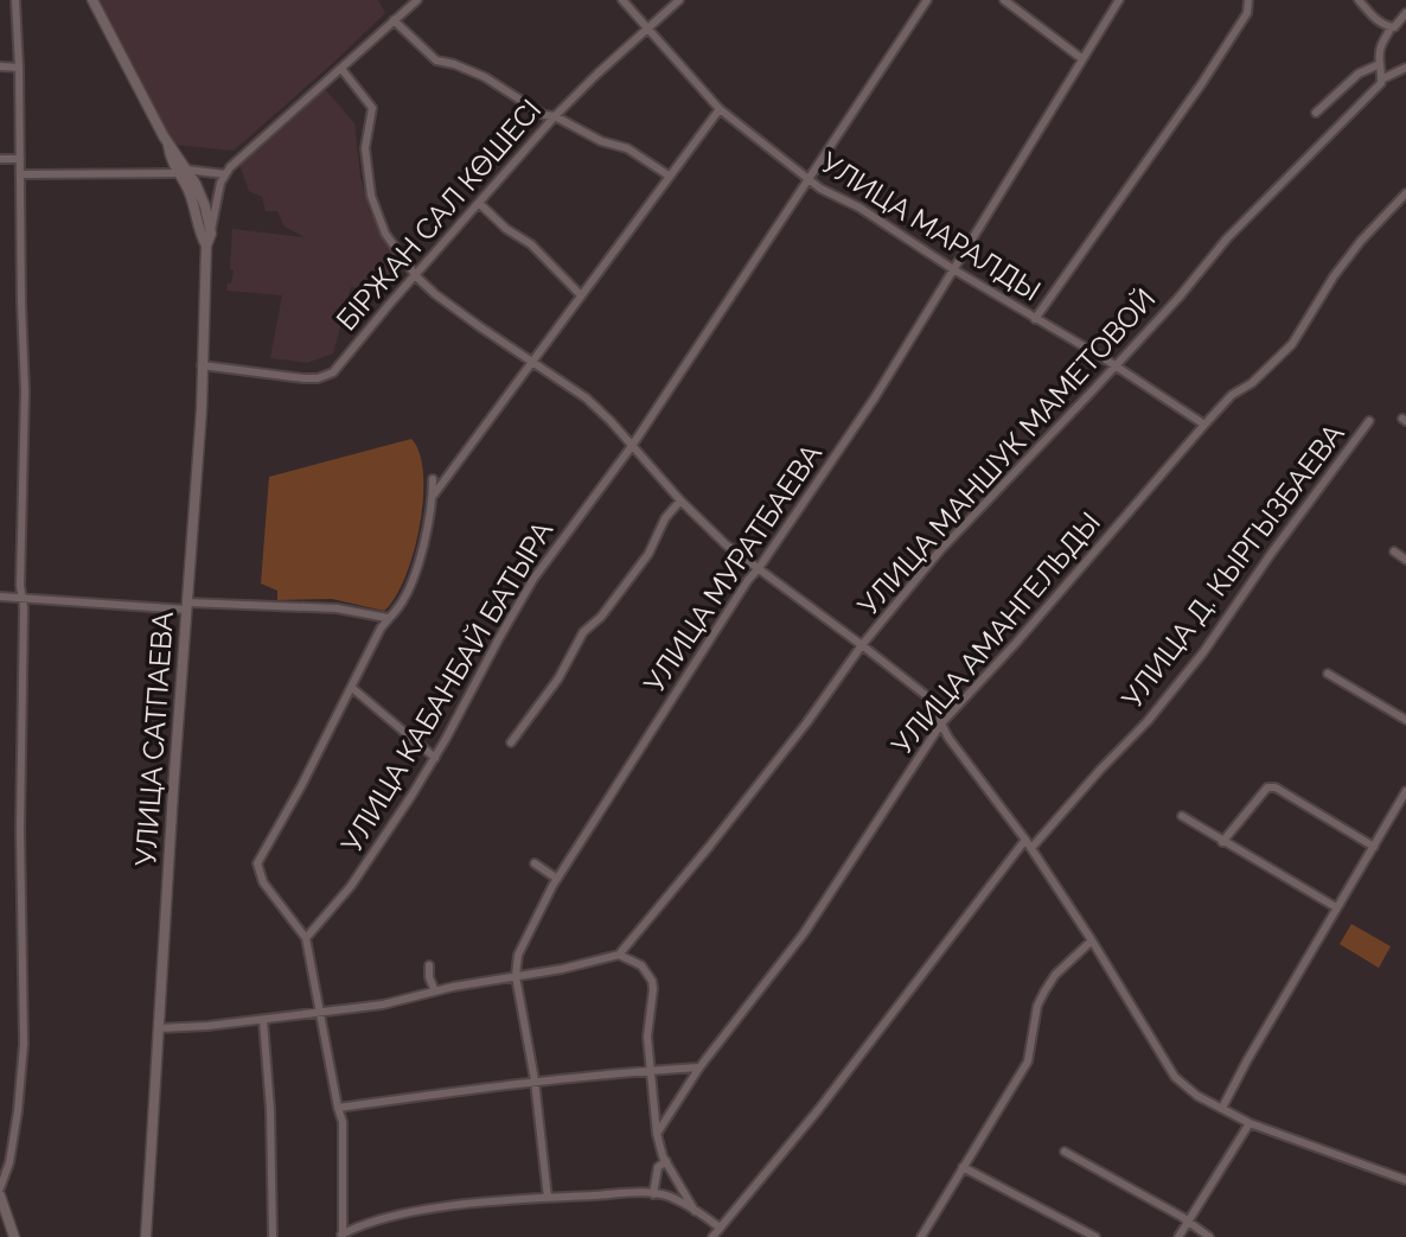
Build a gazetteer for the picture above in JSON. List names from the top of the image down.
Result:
{
  "streets": {
    "street": [
      "БІРЖАН САЛ КӨШЕСІ",
      "УЛИЦА МАРАЛДЫ",
      "УЛИЦА МАНШУК МАМЕТОВОЙ",
      "УЛИЦА Д. КЫРГЫЗБАЕВА",
      "УЛИЦА МУРАТБАЕВА",
      "УЛИЦА АМАНГЕЛЬДЫ",
      "УЛИЦА КАБАНБАЙ БАТЫРА",
      "УЛИЦА САТПАЕВА"
    ]
  },
  "crossings": [
    ["БІРЖАН САЛ КӨШЕСІ", "УЛИЦА МАРАЛДЫ"],
    ["БІРЖАН САЛ КӨШЕСІ", "УЛИЦА САТПАЕВА"],
    ["УЛИЦА МАРАЛДЫ", "УЛИЦА МАНШУК МАМЕТОВОЙ"],
    ["УЛИЦА МАРАЛДЫ", "УЛИЦА МУРАТБАЕВА"],
    ["УЛИЦА МАРАЛДЫ", "УЛИЦА АМАНГЕЛЬДЫ"],
    ["УЛИЦА МАРАЛДЫ", "УЛИЦА КАБАНБАЙ БАТЫРА"]
  ]
}
